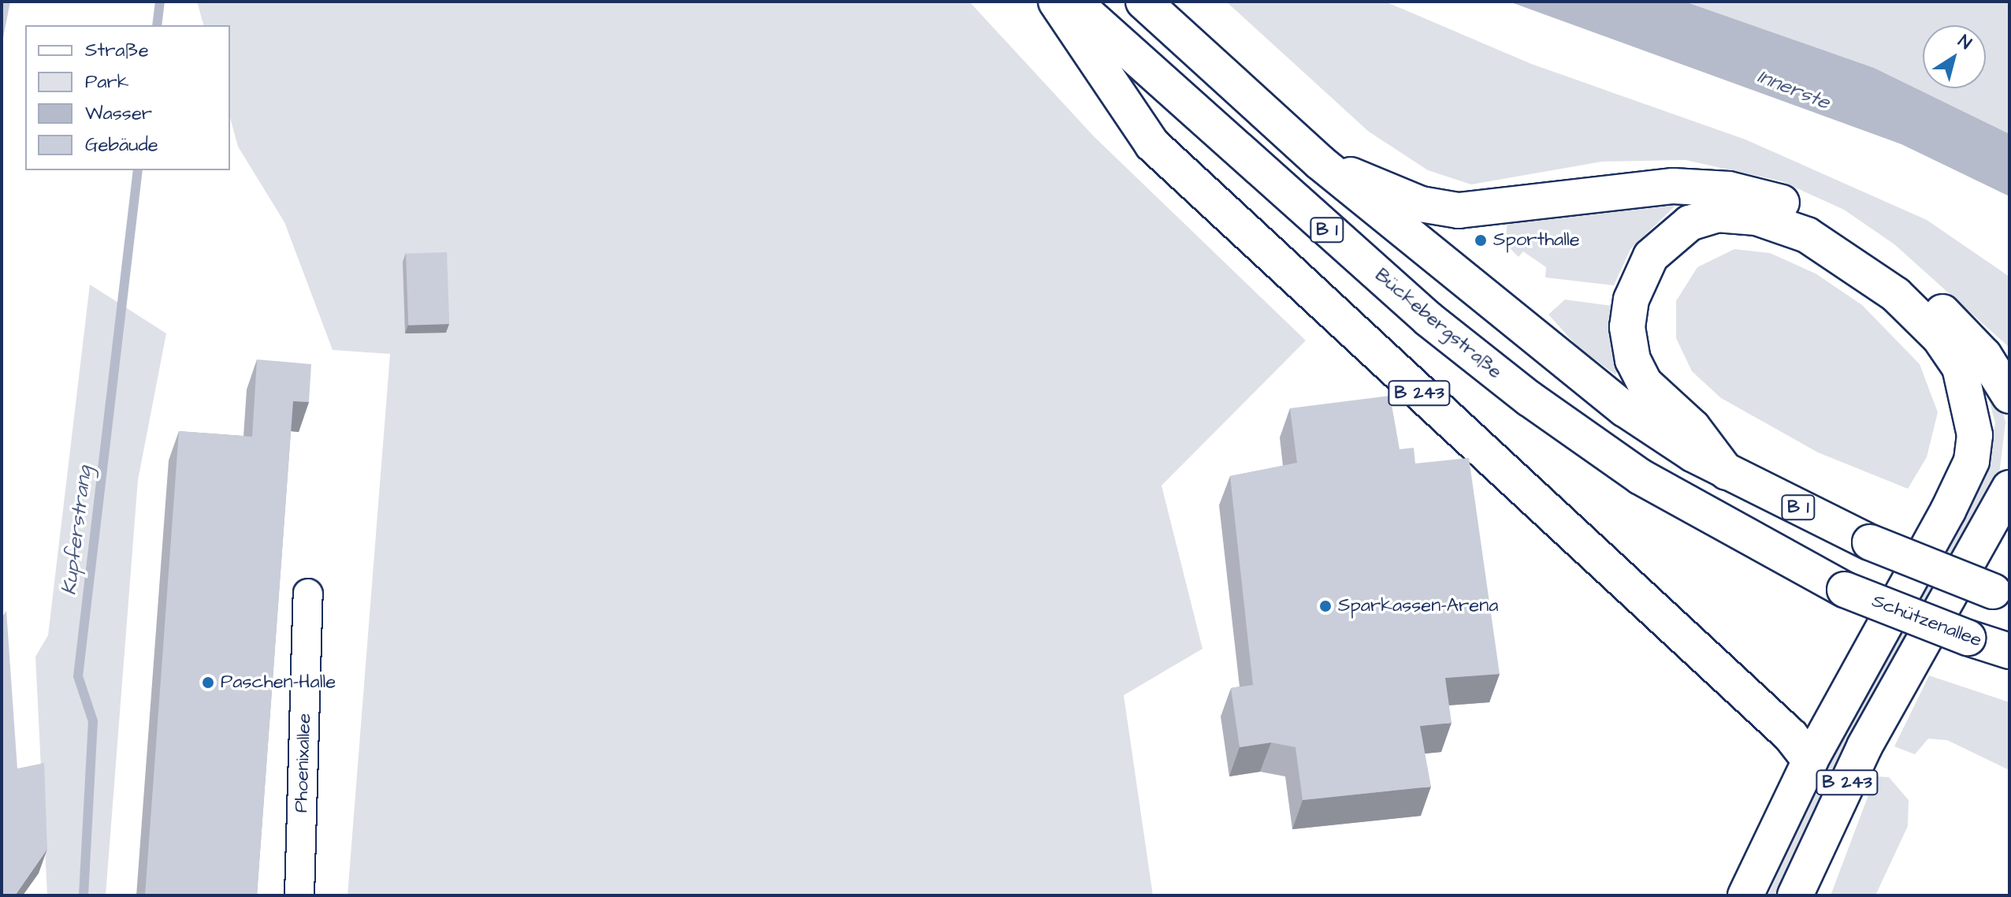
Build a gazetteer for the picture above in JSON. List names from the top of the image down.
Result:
{
  "streets": {
    "highway": [
      "B 1",
      "Bückebergstraße",
      "B 243",
      "Schützenallee"
    ],
    "street": ["Phoenixallee"]
  },
  "crossings": [
    ["Bückebergstraße", "Schützenallee"]
  ],
  "water": ["Innerste", "Kupferstrang"],
  "places": ["Sporthalle", "Sparkassen-Arena", "Paschen-Halle"],
  "legend": [
    "Straße",
    "Park",
    "Wasser",
    "Gebäude"
  ],
  "north": "top right"
}
